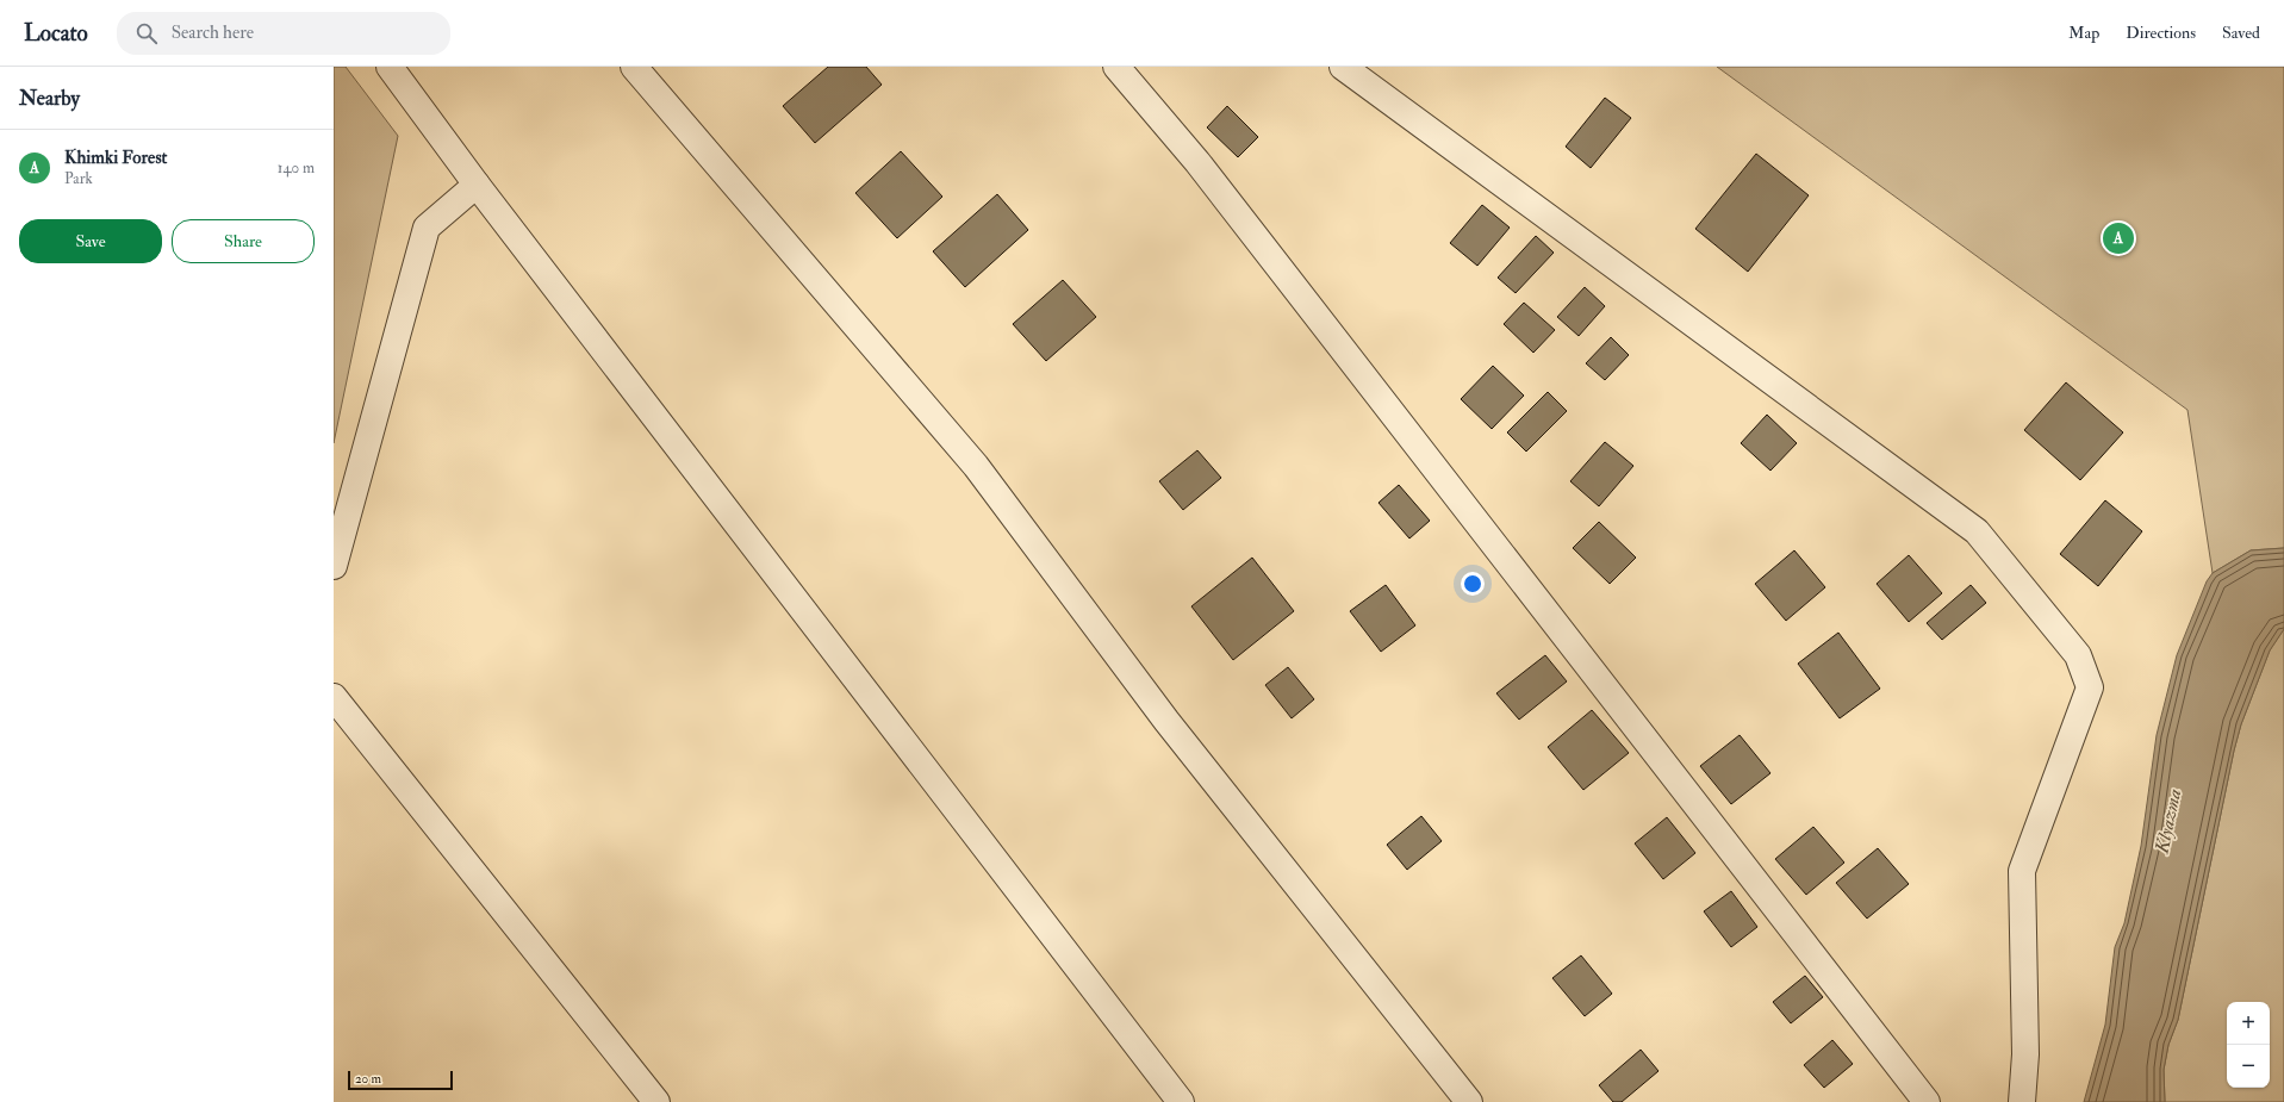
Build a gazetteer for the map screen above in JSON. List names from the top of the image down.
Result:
{
  "water": ["Klyazma"],
  "scale_bar": "20 m",
  "page": {
    "header": "Locato",
    "search": "Search here",
    "nav": ["Map", "Directions", "Saved"],
    "heading": "Nearby",
    "list": [
      {
        "mark": "A",
        "name": "Khimki Forest",
        "note": "Park",
        "value": "140 m"
      }
    ],
    "buttons": ["Save", "Share"],
    "pins": "A",
    "map_buttons": ["+", "−"],
    "scale": "20 m"
  }
}
